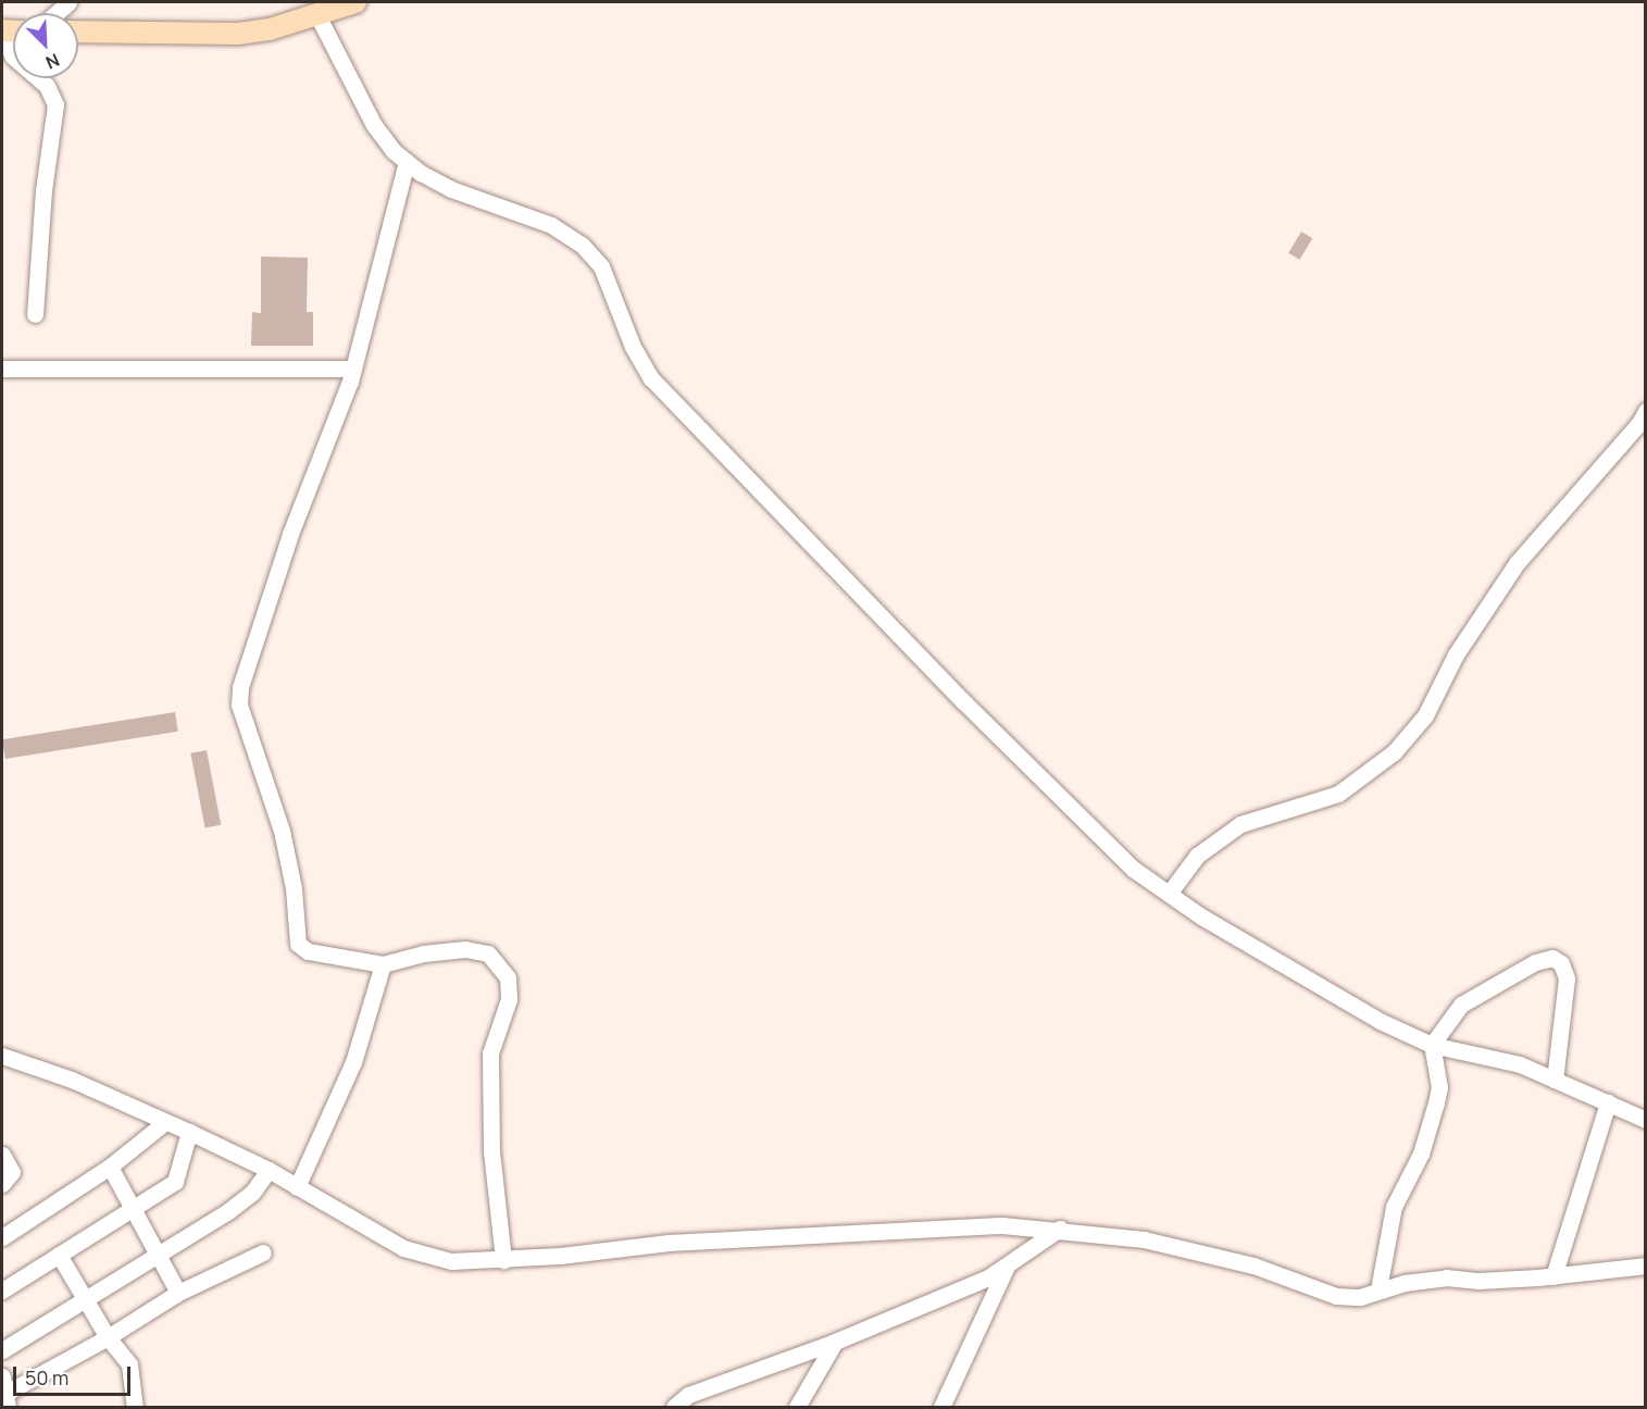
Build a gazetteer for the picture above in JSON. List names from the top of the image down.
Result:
{
  "scale_bar": "50 m",
  "north": "bottom right"
}
